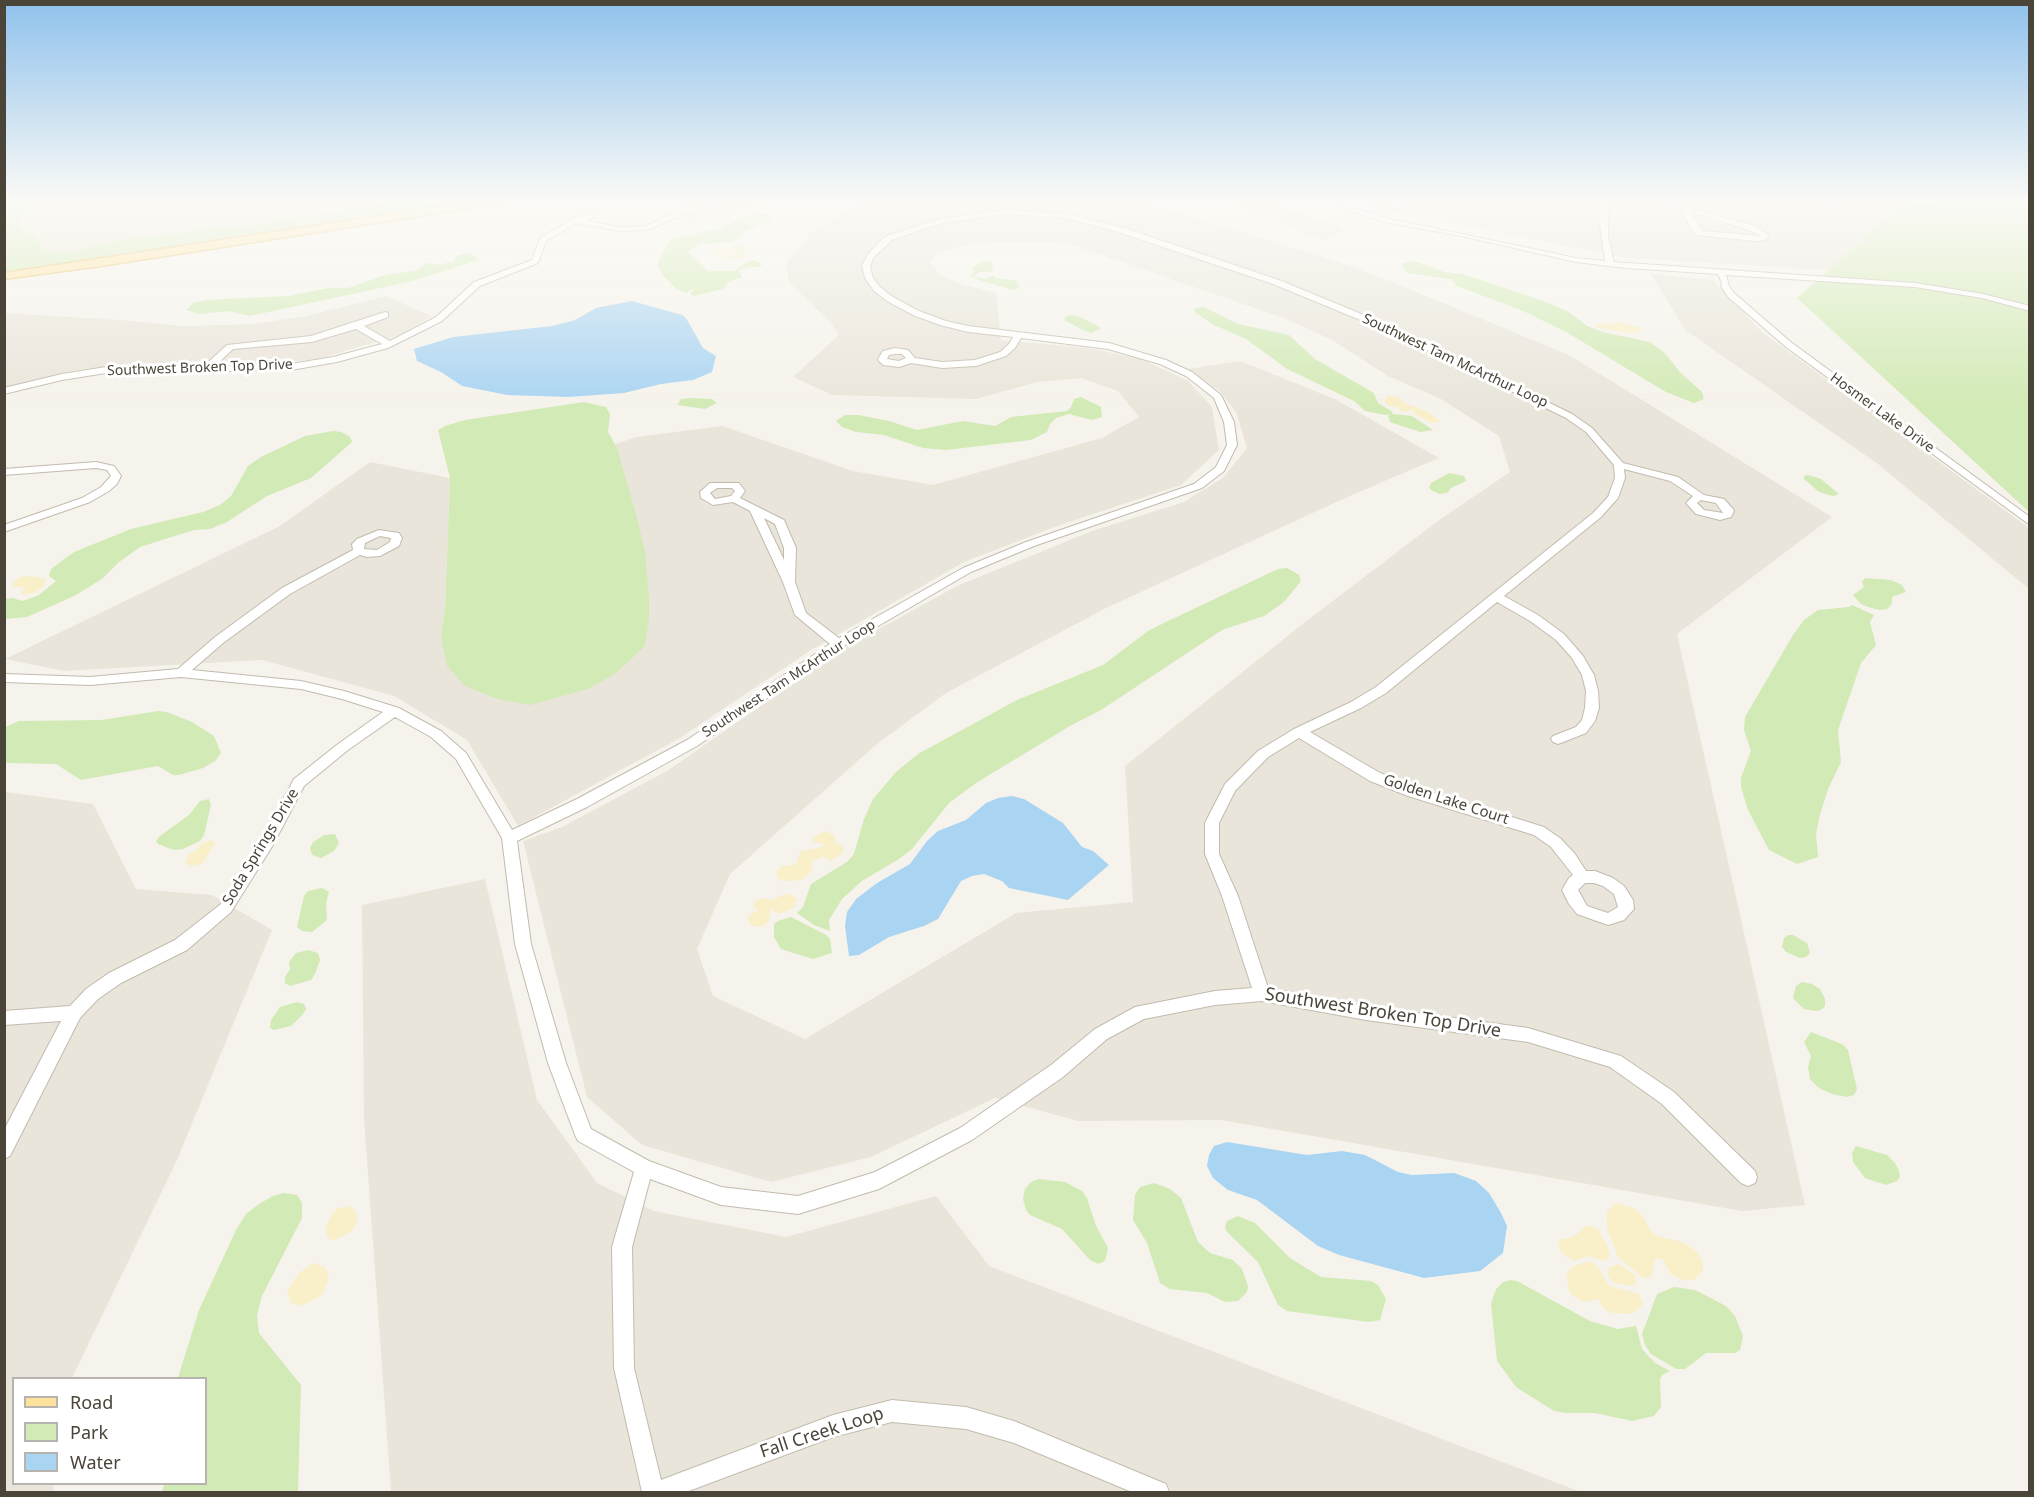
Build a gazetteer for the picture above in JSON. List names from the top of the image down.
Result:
{
  "streets": {
    "street": [
      "Southwest Tam McArthur Loop",
      "Southwest Broken Top Drive",
      "Hosmer Lake Drive",
      "Golden Lake Court",
      "Soda Springs Drive",
      "Fall Creek Loop"
    ]
  },
  "crossings": [
    ["Southwest Tam McArthur Loop", "Southwest Broken Top Drive"],
    ["Southwest Broken Top Drive", "Soda Springs Drive"]
  ],
  "legend": ["Road", "Park", "Water"]
}
